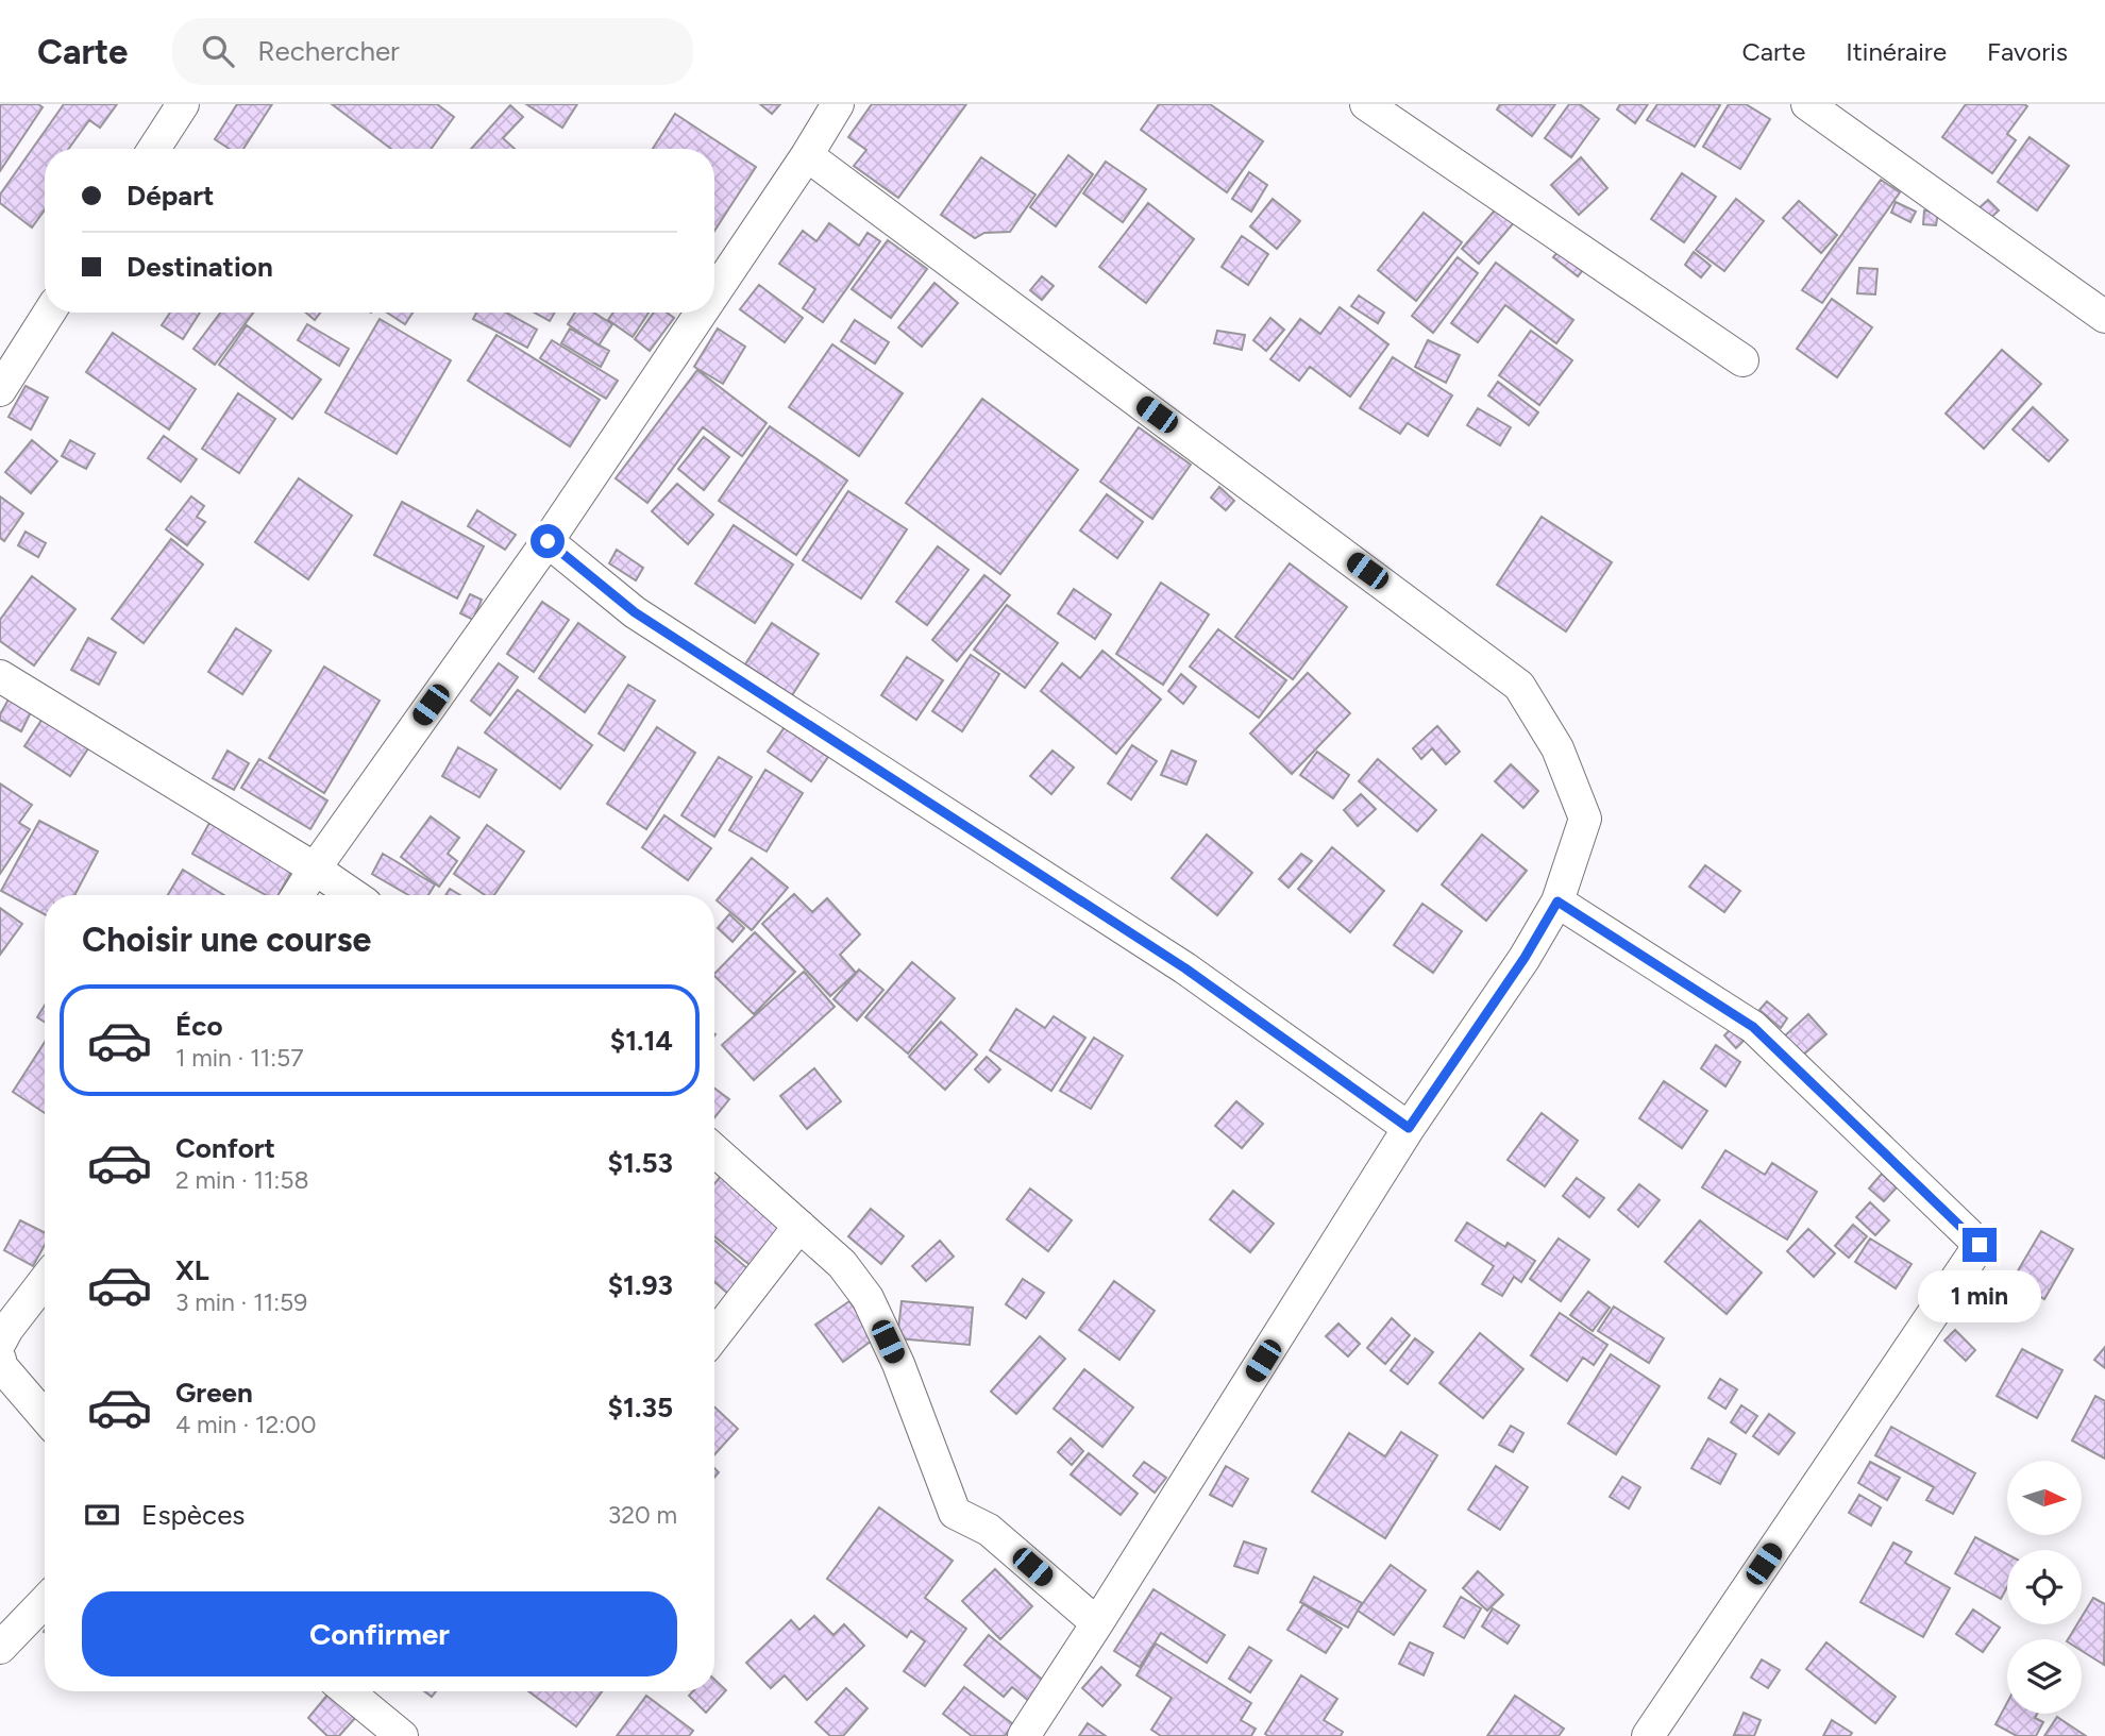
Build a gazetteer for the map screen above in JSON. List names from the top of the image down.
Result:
{
  "north": "right",
  "page": {
    "header": "Carte",
    "search": "Rechercher",
    "nav": ["Carte", "Itinéraire", "Favoris"],
    "banner": ["Départ", "Destination"],
    "heading": "Choisir une course",
    "list": [
      {
        "name": "Éco",
        "note": "1 min · 11:57",
        "value": "$1.14"
      },
      {
        "name": "Confort",
        "note": "2 min · 11:58",
        "value": "$1.53"
      },
      {
        "name": "XL",
        "note": "3 min · 11:59",
        "value": "$1.93"
      },
      {
        "name": "Green",
        "note": "4 min · 12:00",
        "value": "$1.35"
      }
    ],
    "bubble": "1 min",
    "pay": ["Espèces", "320 m"],
    "buttons": "Confirmer"
  }
}
